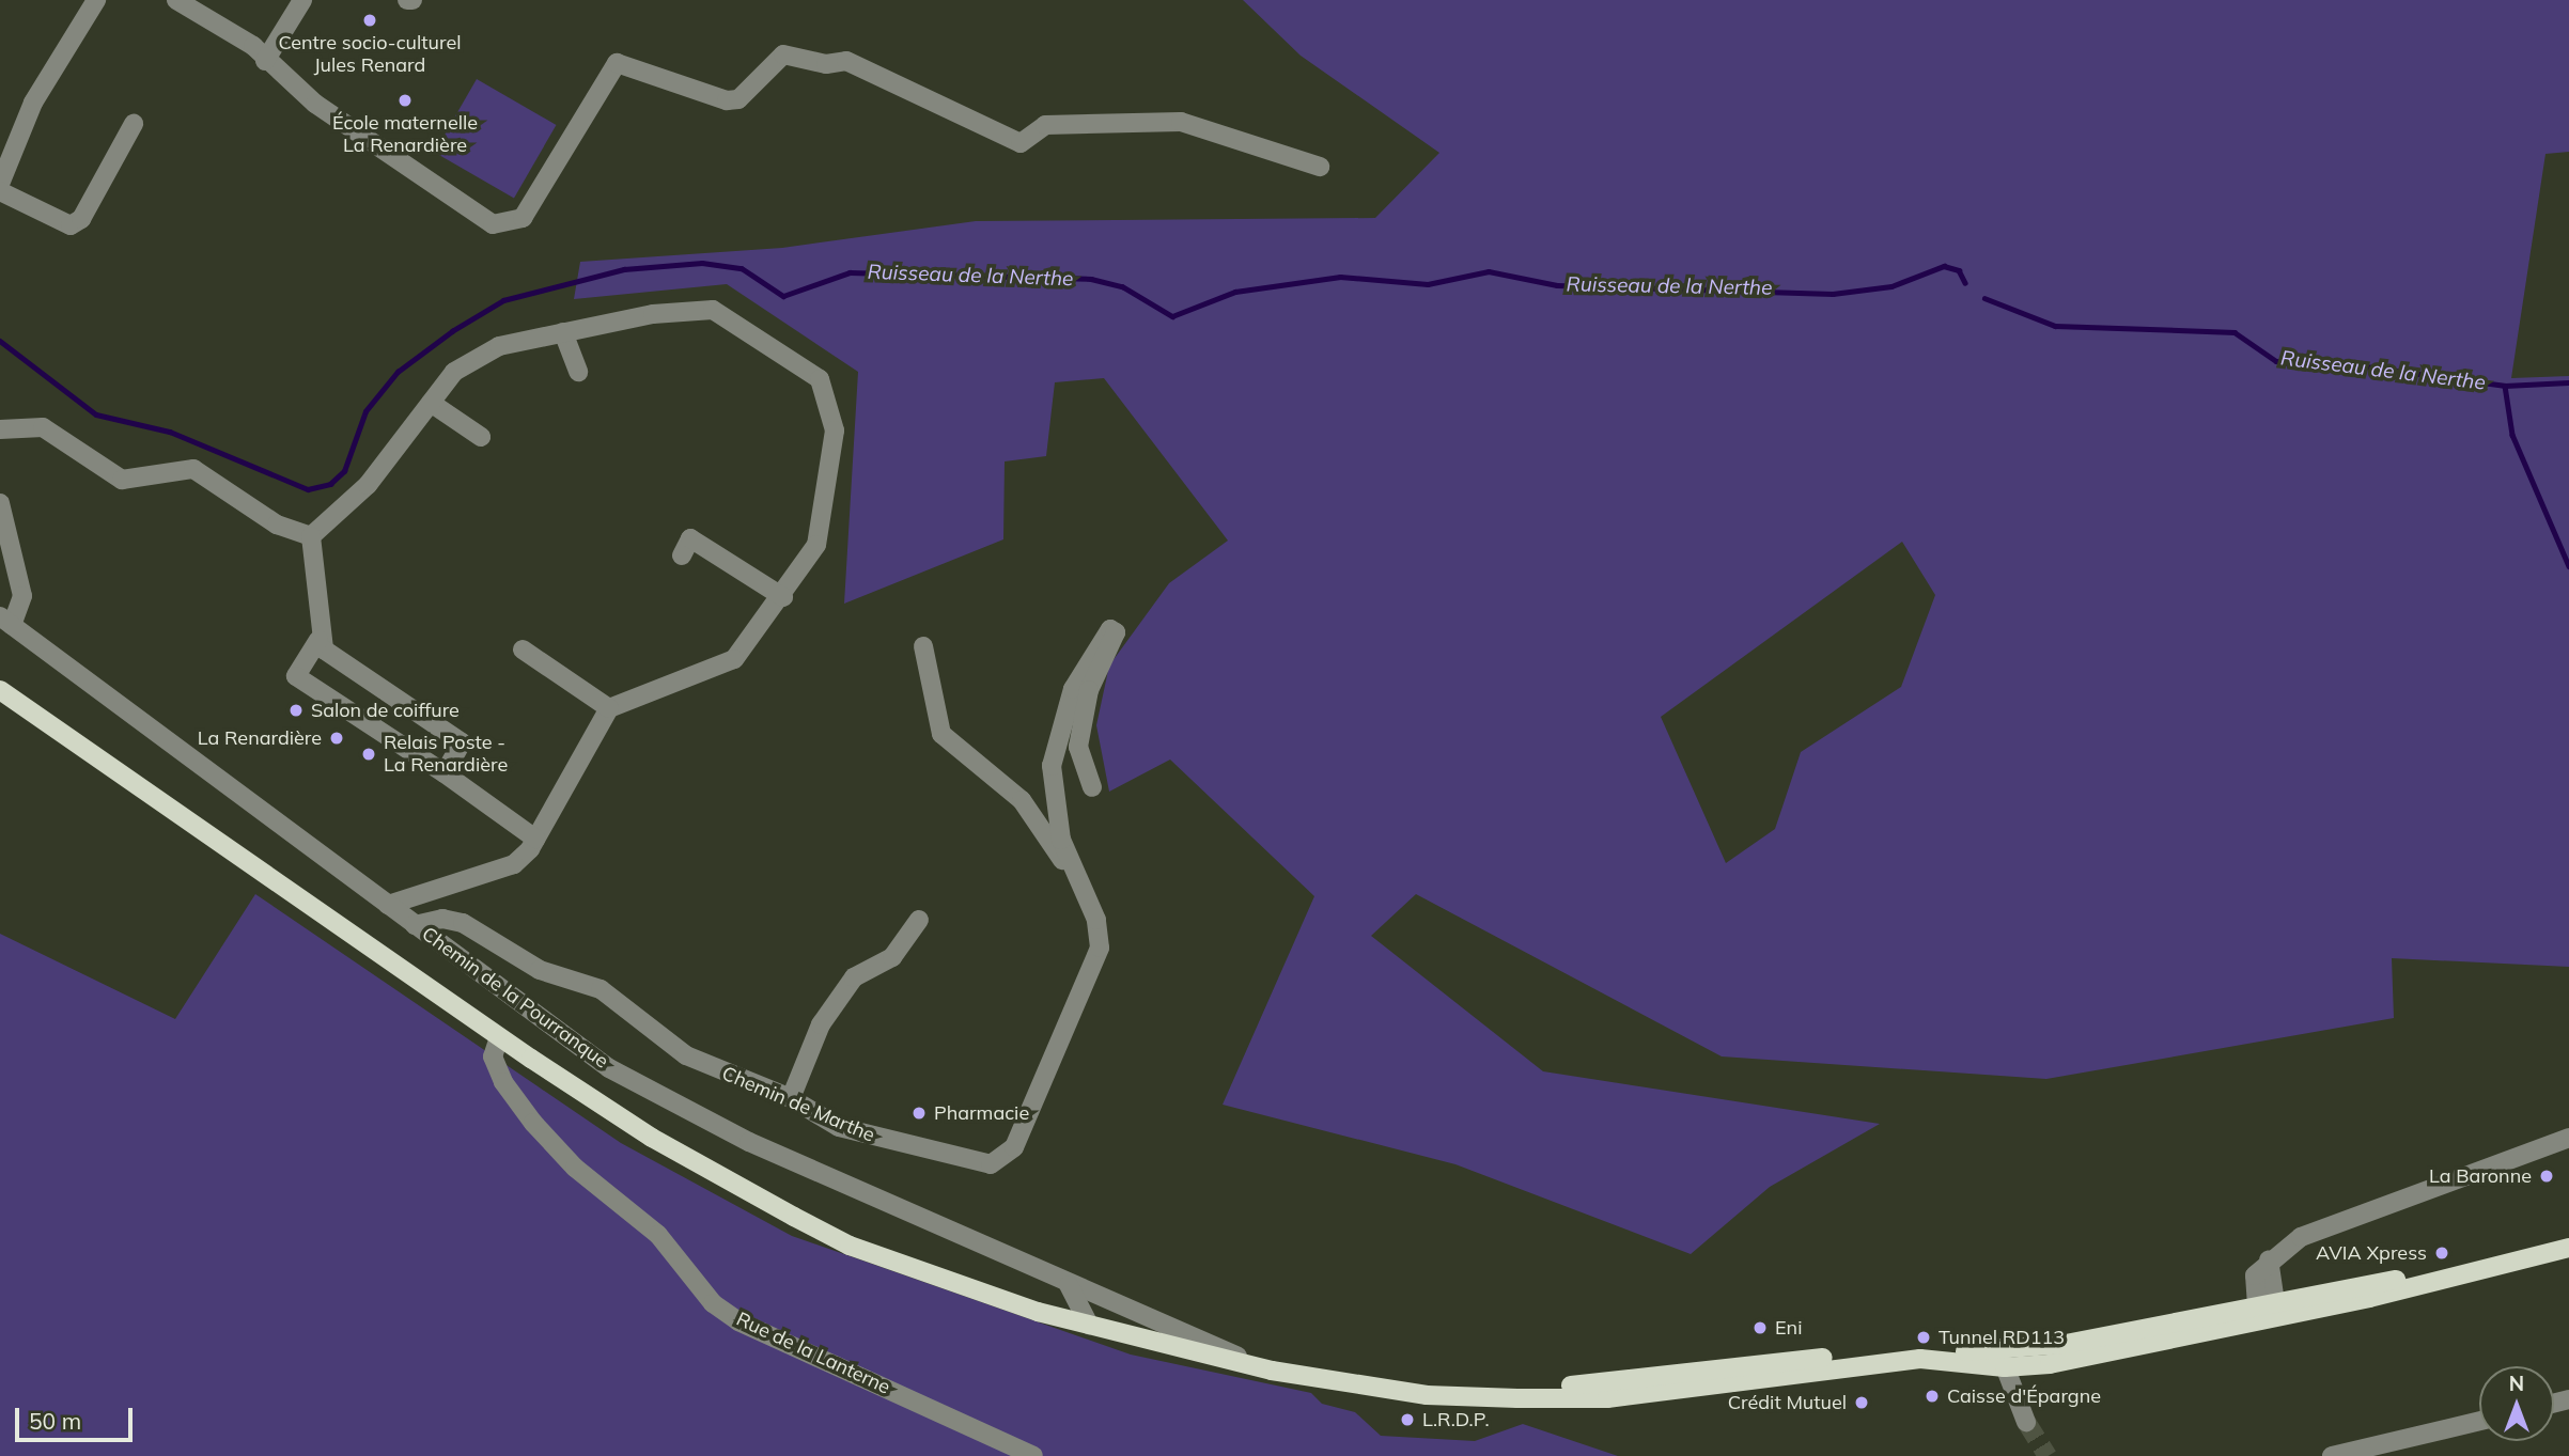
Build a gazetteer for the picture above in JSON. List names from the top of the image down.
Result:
{
  "streets": {
    "street": ["Chemin de la Pourranque", "Chemin de Marthe", "Rue de la Lanterne"]
  },
  "crossings": [
    ["Chemin de la Pourranque", "Chemin de Marthe"]
  ],
  "water": ["Ruisseau de la Nerthe"],
  "places": [
    "Centre socio-culturel Jules Renard",
    "École maternelle La Renardière",
    "Salon de coiffure",
    "La Renardière",
    "Relais Poste - La Renardière",
    "Pharmacie",
    "La Baronne",
    "AVIA Xpress",
    "Eni",
    "Tunnel RD113",
    "Caisse d'Épargne",
    "Crédit Mutuel",
    "L.R.D.P."
  ],
  "scale_bar": "50 m",
  "north": "top"
}
